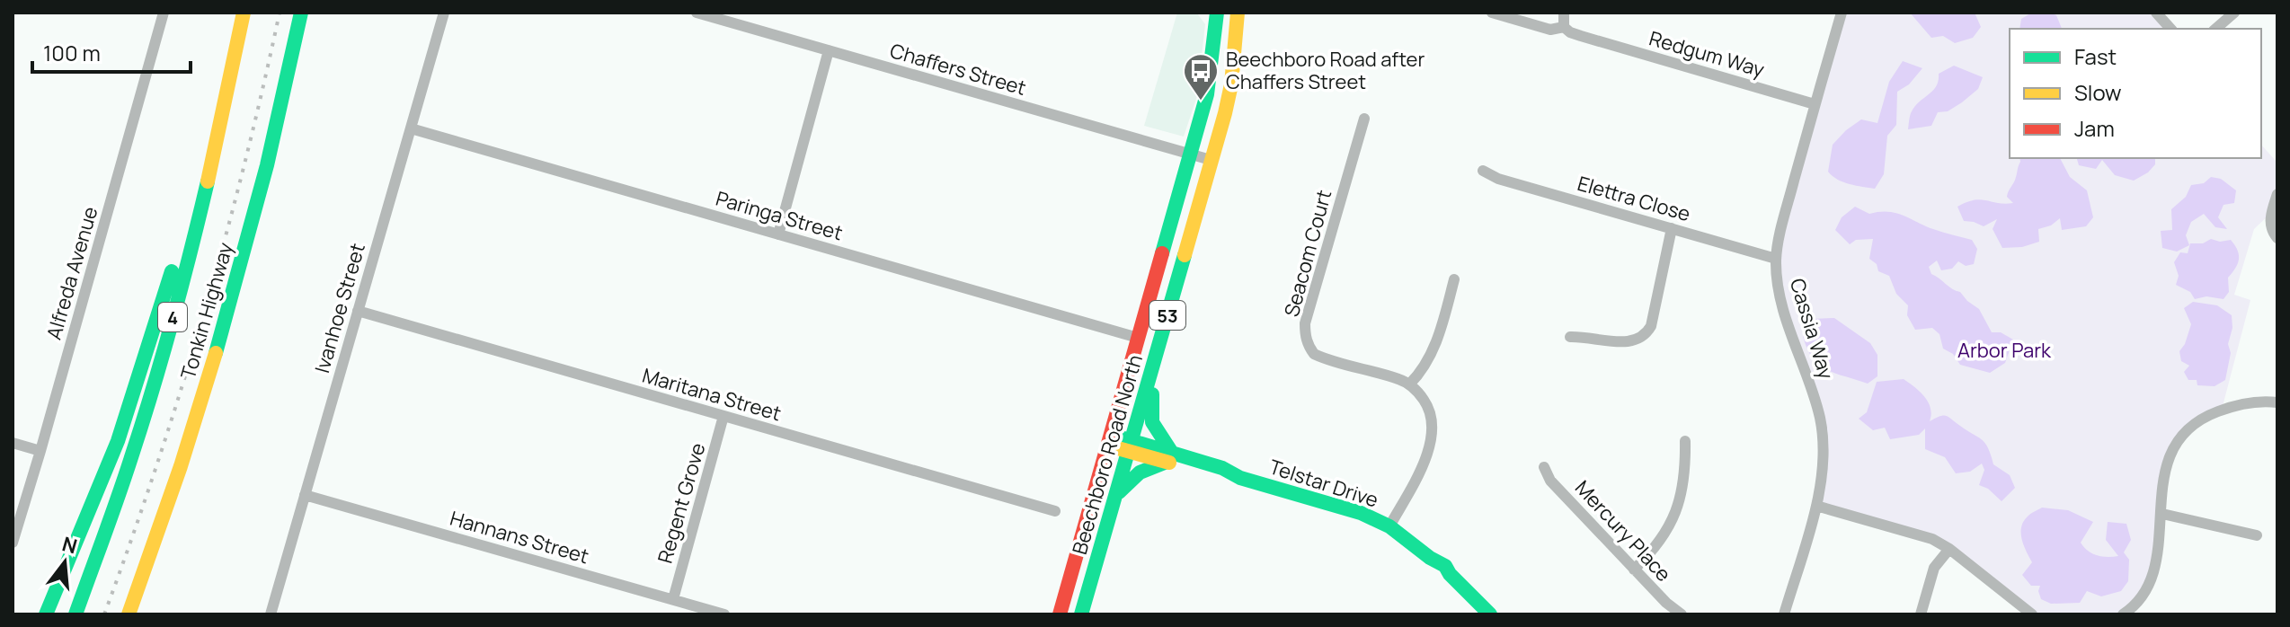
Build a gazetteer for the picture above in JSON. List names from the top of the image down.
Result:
{
  "streets": {
    "main road": [
      "Tonkin Highway",
      "53",
      "4",
      "Beechboro Road North",
      "Telstar Drive"
    ],
    "street": [
      "Redgum Way",
      "Chaffers Street",
      "Elettra Close",
      "Paringa Street",
      "Seacom Court",
      "Alfreda Avenue",
      "Ivanhoe Street",
      "Cassia Way",
      "Maritana Street",
      "Regent Grove",
      "Mercury Place",
      "Hannans Street"
    ]
  },
  "crossings": [
    ["Redgum Way", "Cassia Way"],
    ["Chaffers Street", "Beechboro Road North"],
    ["Elettra Close", "Cassia Way"],
    ["Paringa Street", "Ivanhoe Street"],
    ["Paringa Street", "Beechboro Road North"],
    ["Ivanhoe Street", "Maritana Street"],
    ["Ivanhoe Street", "Hannans Street"],
    ["Maritana Street", "Regent Grove"],
    ["Beechboro Road North", "Telstar Drive"],
    ["Regent Grove", "Hannans Street"]
  ],
  "parks": ["Arbor Park"],
  "places": {
    "bus stop": ["Beechboro Road after Chaffers Street"]
  },
  "legend": ["Fast", "Slow", "Jam"],
  "scale_bar": "100 m",
  "north": "top"
}
